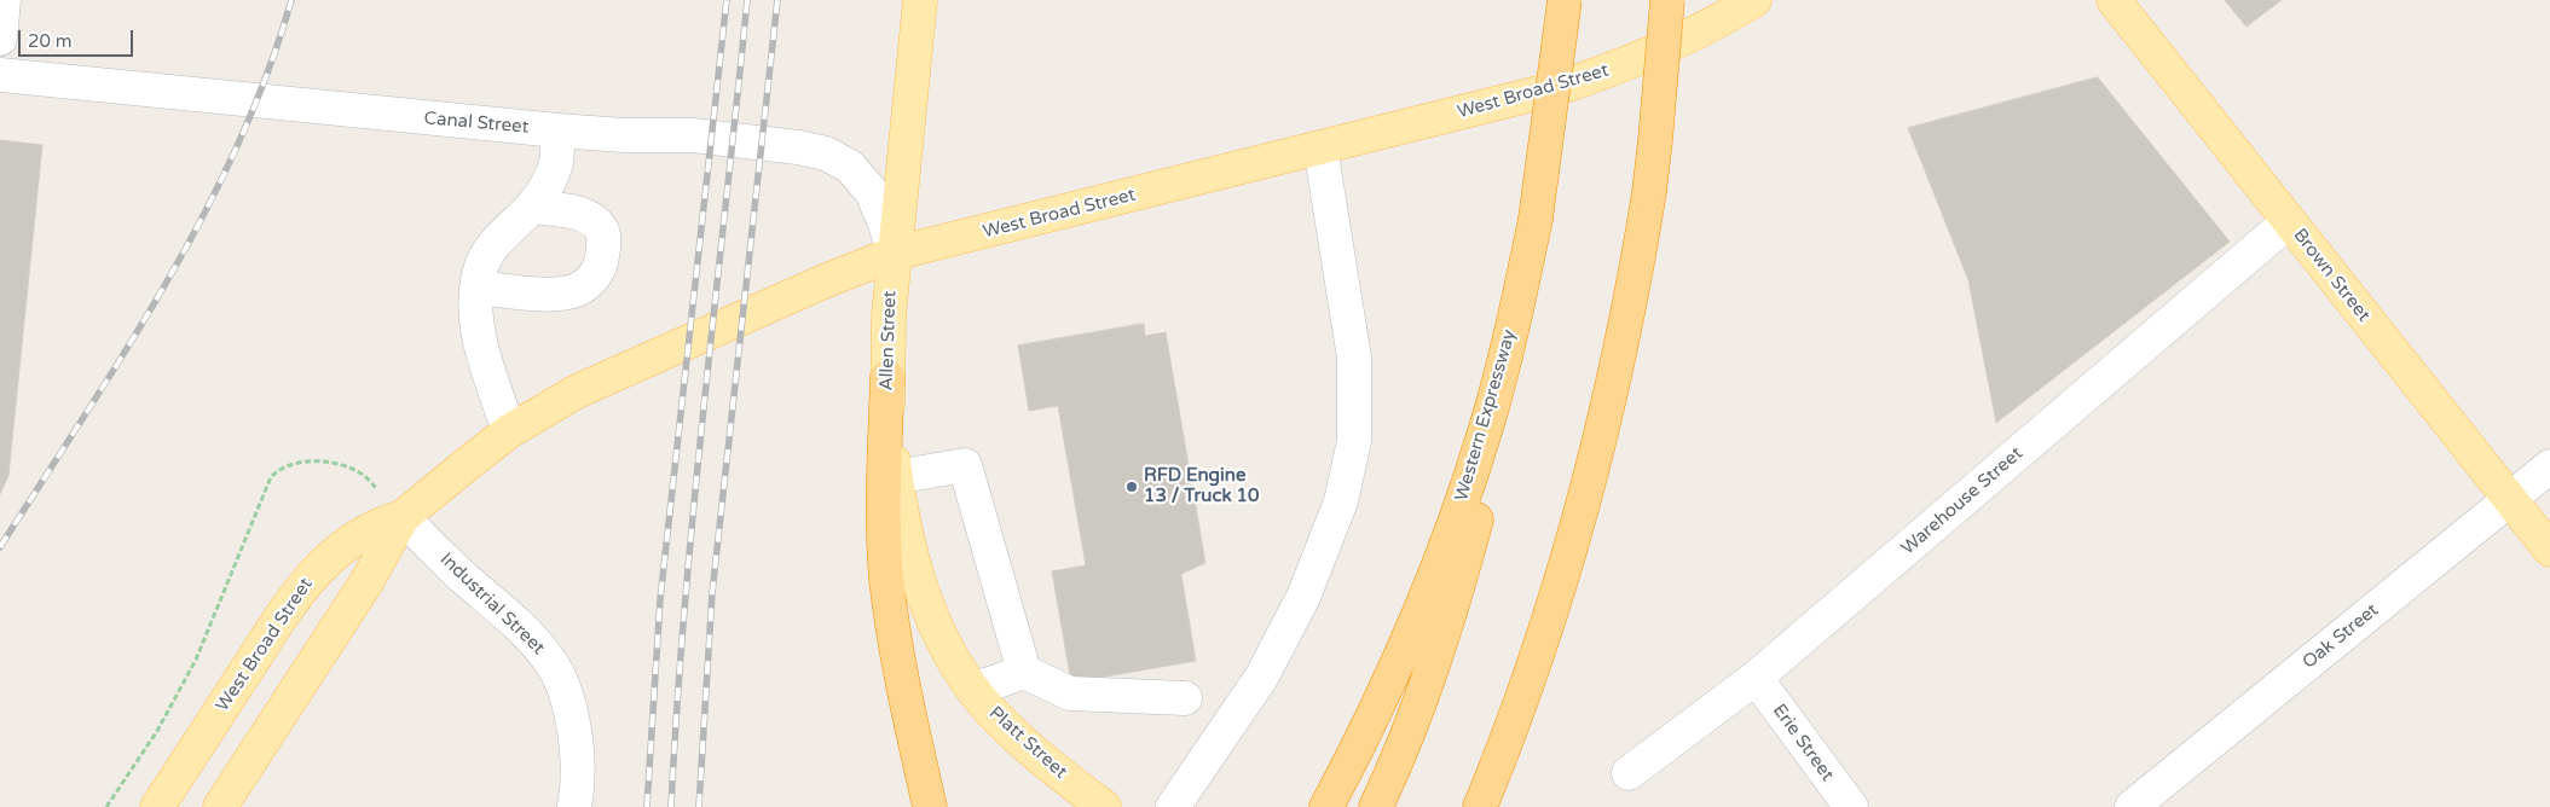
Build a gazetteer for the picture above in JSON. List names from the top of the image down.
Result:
{
  "streets": {
    "highway": ["Western Expressway"],
    "main road": [
      "West Broad Street",
      "Brown Street",
      "Allen Street",
      "Platt Street"
    ],
    "street": [
      "Canal Street",
      "Warehouse Street",
      "Industrial Street",
      "Oak Street",
      "Erie Street"
    ]
  },
  "crossings": [
    ["West Broad Street", "Canal Street"],
    ["West Broad Street", "Allen Street"],
    ["West Broad Street", "Industrial Street"],
    ["Canal Street", "Allen Street"],
    ["Brown Street", "Warehouse Street"],
    ["Brown Street", "Oak Street"],
    ["Allen Street", "Platt Street"],
    ["Warehouse Street", "Erie Street"]
  ],
  "places": ["RFD Engine 13 / Truck 10"],
  "scale_bar": "20 m"
}
